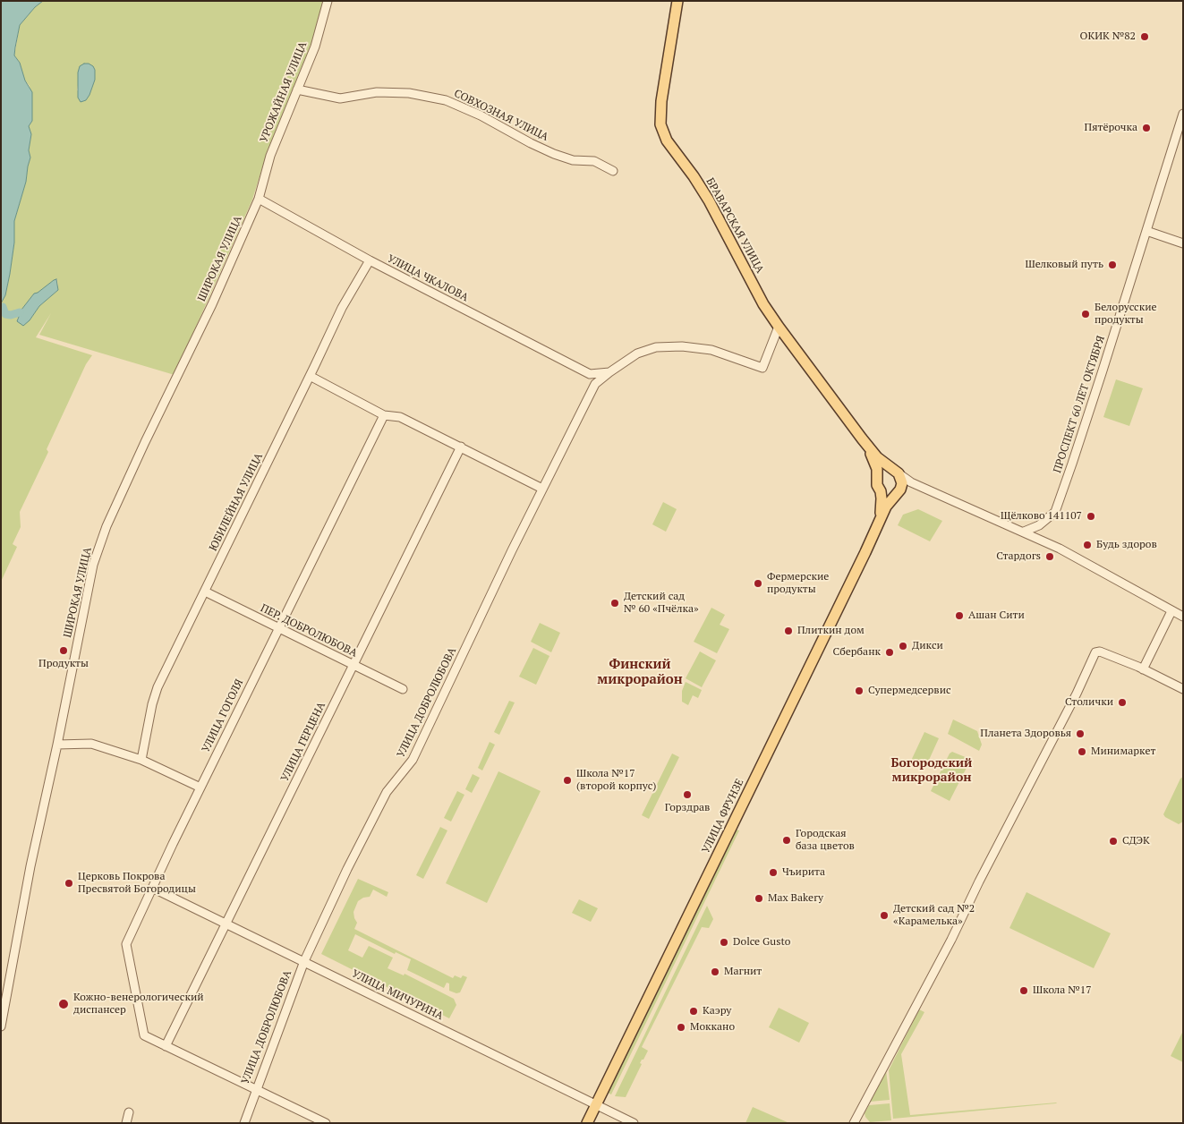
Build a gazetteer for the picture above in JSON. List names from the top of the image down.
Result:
{
  "streets": {
    "main road": ["БРАВАРСКАЯ УЛИЦА", "УЛИЦА ФРУНЗЕ"],
    "street": [
      "УРОЖАЙНАЯ УЛИЦА",
      "СОВХОЗНАЯ УЛИЦА",
      "ШИРОКАЯ УЛИЦА",
      "УЛИЦА ЧКАЛОВА",
      "ПРОСПЕКТ 60 ЛЕТ ОКТЯБРЯ",
      "ЮБИЛЕЙНАЯ УЛИЦА",
      "ПЕР. ДОБРОЛЮБОВА",
      "УЛИЦА ДОБРОЛЮБОВА",
      "УЛИЦА ГОГОЛЯ",
      "УЛИЦА ГЕРЦЕНА",
      "УЛИЦА МИЧУРИНА"
    ]
  },
  "crossings": [
    ["УРОЖАЙНАЯ УЛИЦА", "СОВХОЗНАЯ УЛИЦА"],
    ["УРОЖАЙНАЯ УЛИЦА", "ШИРОКАЯ УЛИЦА"],
    ["УРОЖАЙНАЯ УЛИЦА", "УЛИЦА ЧКАЛОВА"],
    ["БРАВАРСКАЯ УЛИЦА", "УЛИЦА ДОБРОЛЮБОВА"],
    ["ШИРОКАЯ УЛИЦА", "УЛИЦА ЧКАЛОВА"],
    ["УЛИЦА ЧКАЛОВА", "ЮБИЛЕЙНАЯ УЛИЦА"],
    ["УЛИЦА ЧКАЛОВА", "УЛИЦА ДОБРОЛЮБОВА"],
    ["ЮБИЛЕЙНАЯ УЛИЦА", "ПЕР. ДОБРОЛЮБОВА"],
    ["ПЕР. ДОБРОЛЮБОВА", "УЛИЦА ГОГОЛЯ"],
    ["ПЕР. ДОБРОЛЮБОВА", "УЛИЦА ГЕРЦЕНА"],
    ["УЛИЦА ДОБРОЛЮБОВА", "УЛИЦА МИЧУРИНА"],
    ["УЛИЦА ГОГОЛЯ", "УЛИЦА ГЕРЦЕНА"],
    ["УЛИЦА ГОГОЛЯ", "УЛИЦА МИЧУРИНА"],
    ["УЛИЦА ГЕРЦЕНА", "УЛИЦА МИЧУРИНА"],
    ["УЛИЦА ФРУНЗЕ", "УЛИЦА МИЧУРИНА"]
  ],
  "districts": ["Финский микрорайон", "Богородский микрорайон"],
  "places": [
    "ОКИК №82",
    "Пятёрочка",
    "Шелковый путь",
    "Белорусские продукты",
    "Щёлково 141107",
    "Будь здоров",
    "Стардогs",
    "Фермерские продукты",
    "Детский сад № 60 «Пчёлка»",
    "Ашан Сити",
    "Плиткин дом",
    "Дикси",
    "Продукты",
    "Сбербанк",
    "Супермедсервис",
    "Столички",
    "Планета Здоровья",
    "Минимаркет",
    "Школа №17 (второй корпус)",
    "Горздрав",
    "Городская база цветов",
    "СДЭК",
    "Чъирита",
    "Церковь Покрова Пресвятой Богородицы",
    "Max Bakery",
    "Детский сад №2 «Карамелька»",
    "Dolce Gusto",
    "Магнит",
    "Школа №17",
    "Кожно-венерологический диспансер",
    "Каэру",
    "Моккано"
  ]
}
